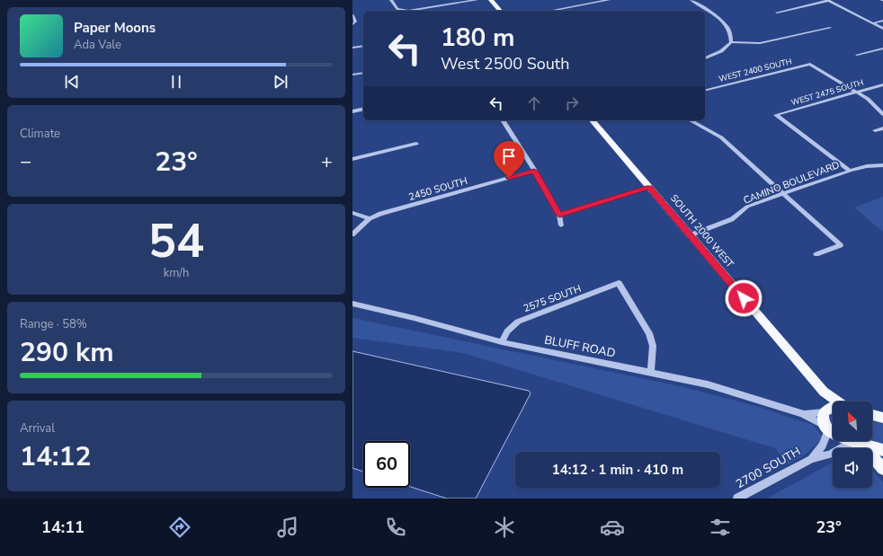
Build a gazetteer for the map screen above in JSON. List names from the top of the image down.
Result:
{
  "streets": {
    "main road": ["SOUTH 2000 WEST"],
    "street": [
      "WEST 2400 SOUTH",
      "WEST 2475 SOUTH",
      "CAMINO BOULEVARD",
      "2450 SOUTH",
      "2575 SOUTH",
      "BLUFF ROAD",
      "2700 SOUTH"
    ]
  },
  "crossings": [
    ["WEST 2400 SOUTH", "WEST 2475 SOUTH"],
    ["WEST 2475 SOUTH", "CAMINO BOULEVARD"],
    ["CAMINO BOULEVARD", "SOUTH 2000 WEST"],
    ["2575 SOUTH", "BLUFF ROAD"]
  ],
  "north": "top left",
  "page": {
    "turn": ["180 m", "West 2500 South"],
    "song": ["Paper Moons", "Ada Vale"],
    "tile": [
      "Climate",
      ["54", "km/h"],
      ["Range · 58%", "290 km"],
      ["Arrival", "14:12"]
    ],
    "heat": ["−", "23°", "+"],
    "limit": "60",
    "trip": "14:12 · 1 min · 410 m",
    "tabs": ["14:11", "23°"]
  }
}
